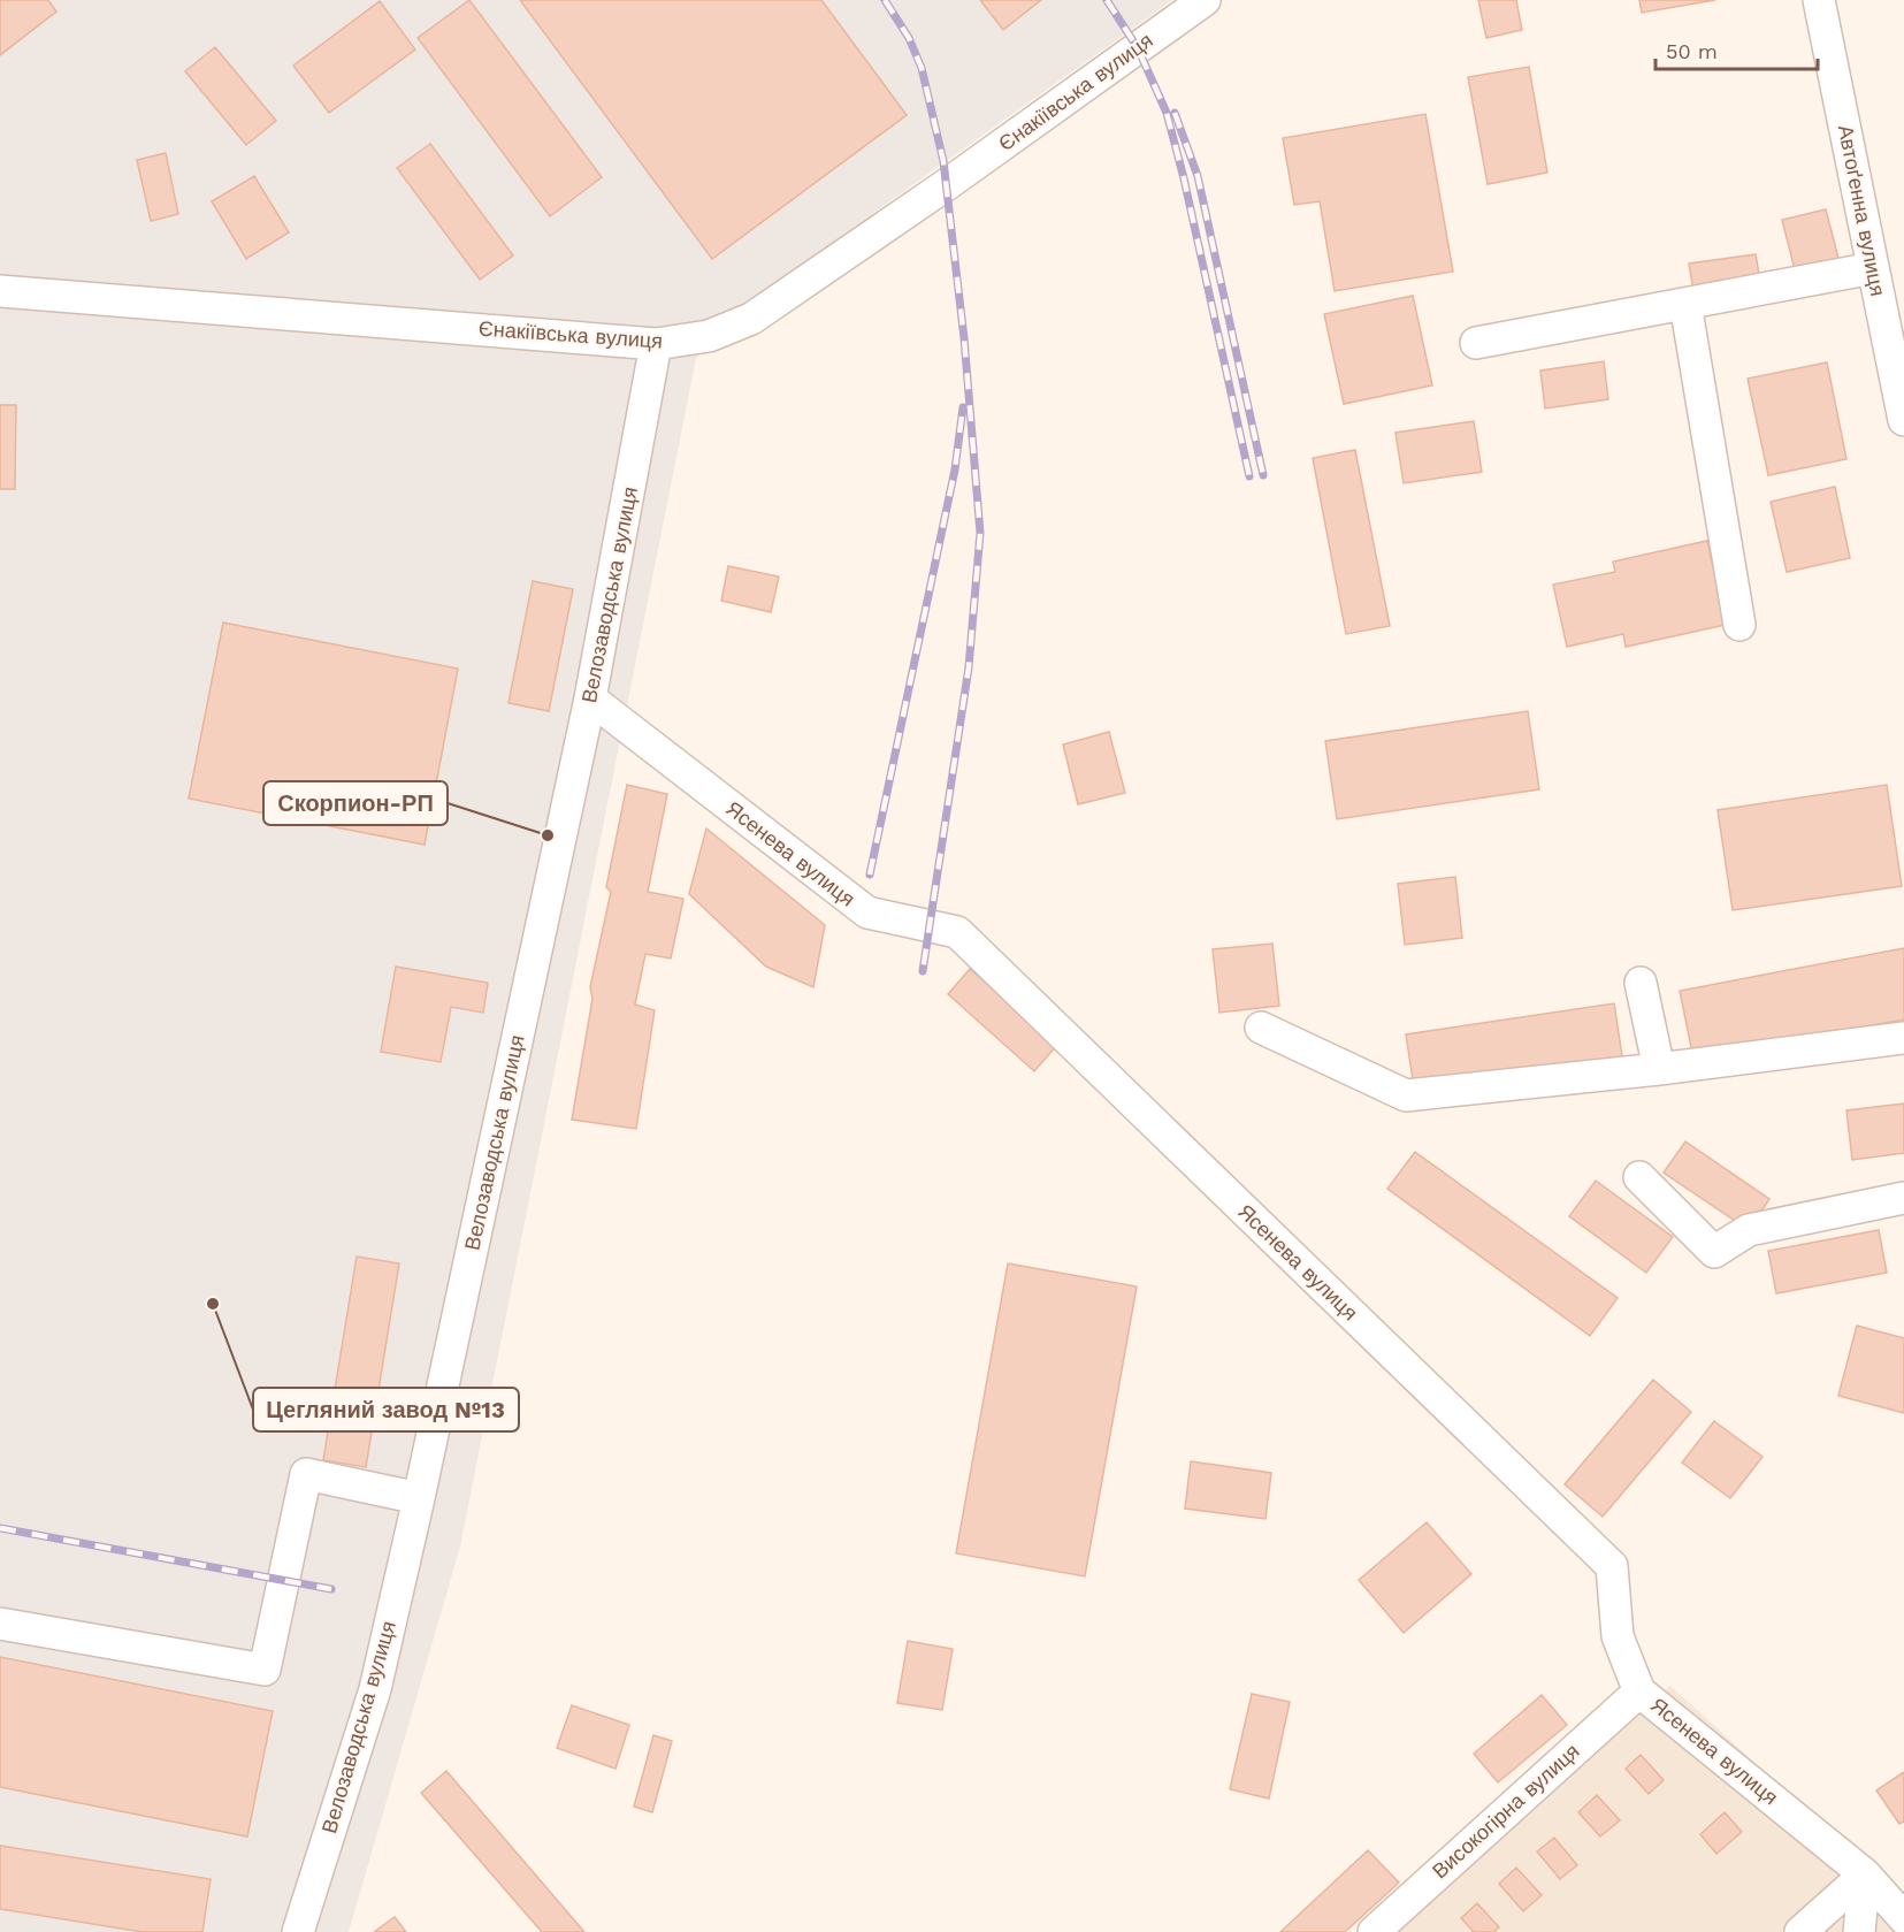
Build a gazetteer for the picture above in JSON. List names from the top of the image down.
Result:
{
  "streets": {
    "street": [
      "Єнакіївська вулиця",
      "Автоґенна вулиця",
      "Велозаводська вулиця",
      "Ясенева вулиця",
      "Високогірна вулиця"
    ]
  },
  "crossings": [
    ["Єнакіївська вулиця", "Велозаводська вулиця"],
    ["Велозаводська вулиця", "Ясенева вулиця"],
    ["Ясенева вулиця", "Високогірна вулиця"]
  ],
  "places": ["Скорпион-РП", "Цегляний завод №13"],
  "scale_bar": "50 m"
}
